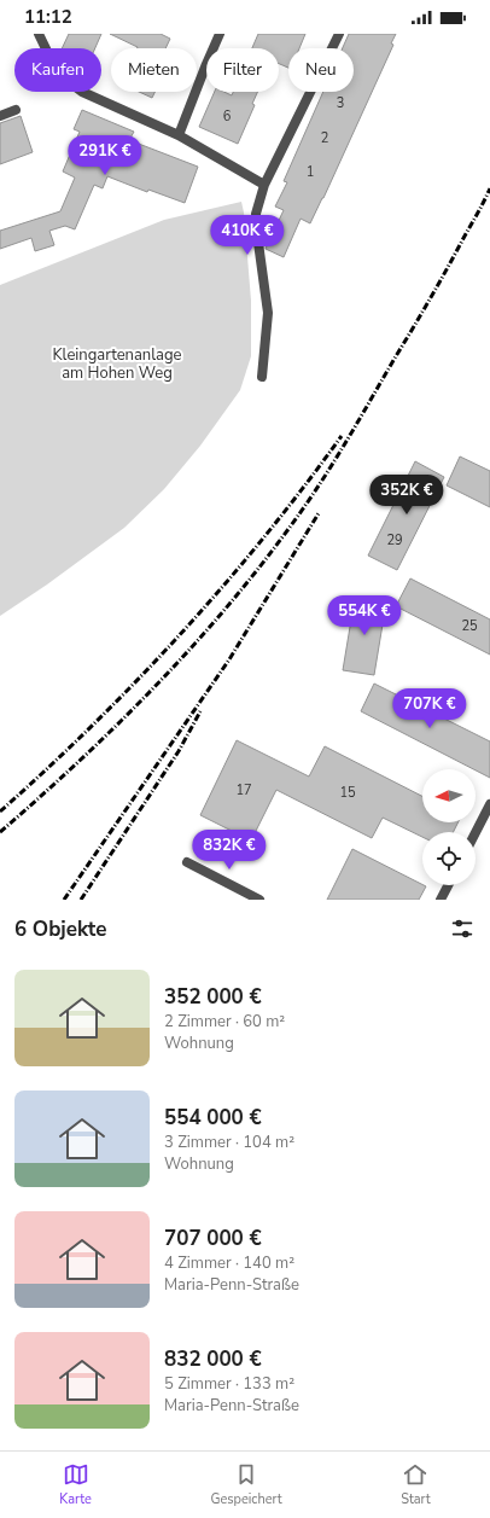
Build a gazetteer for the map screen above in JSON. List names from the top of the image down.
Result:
{
  "parks": ["Kleingartenanlage am Hohen Weg"],
  "house_numbers": [
    "3",
    "6",
    "2",
    "1",
    "29",
    "25",
    "17",
    "15"
  ],
  "north": "left",
  "page": {
    "status": "11:12",
    "chip": [
      "Kaufen",
      "Mieten",
      "Filter",
      "Neu"
    ],
    "price": [
      "291K €",
      "410K €",
      "352K €",
      "554K €",
      "707K €",
      "832K €"
    ],
    "heading": "6 Objekte",
    "list": [
      {
        "name": "352 000 €",
        "note": "2 Zimmer · 60 m² · Wohnung"
      },
      {
        "name": "554 000 €",
        "note": "3 Zimmer · 104 m² · Wohnung"
      },
      {
        "name": "707 000 €",
        "note": "4 Zimmer · 140 m² · Maria-Penn-Straße"
      },
      {
        "name": "832 000 €",
        "note": "5 Zimmer · 133 m² · Maria-Penn-Straße"
      }
    ],
    "tabs": ["Karte", "Gespeichert", "Start"]
  }
}
